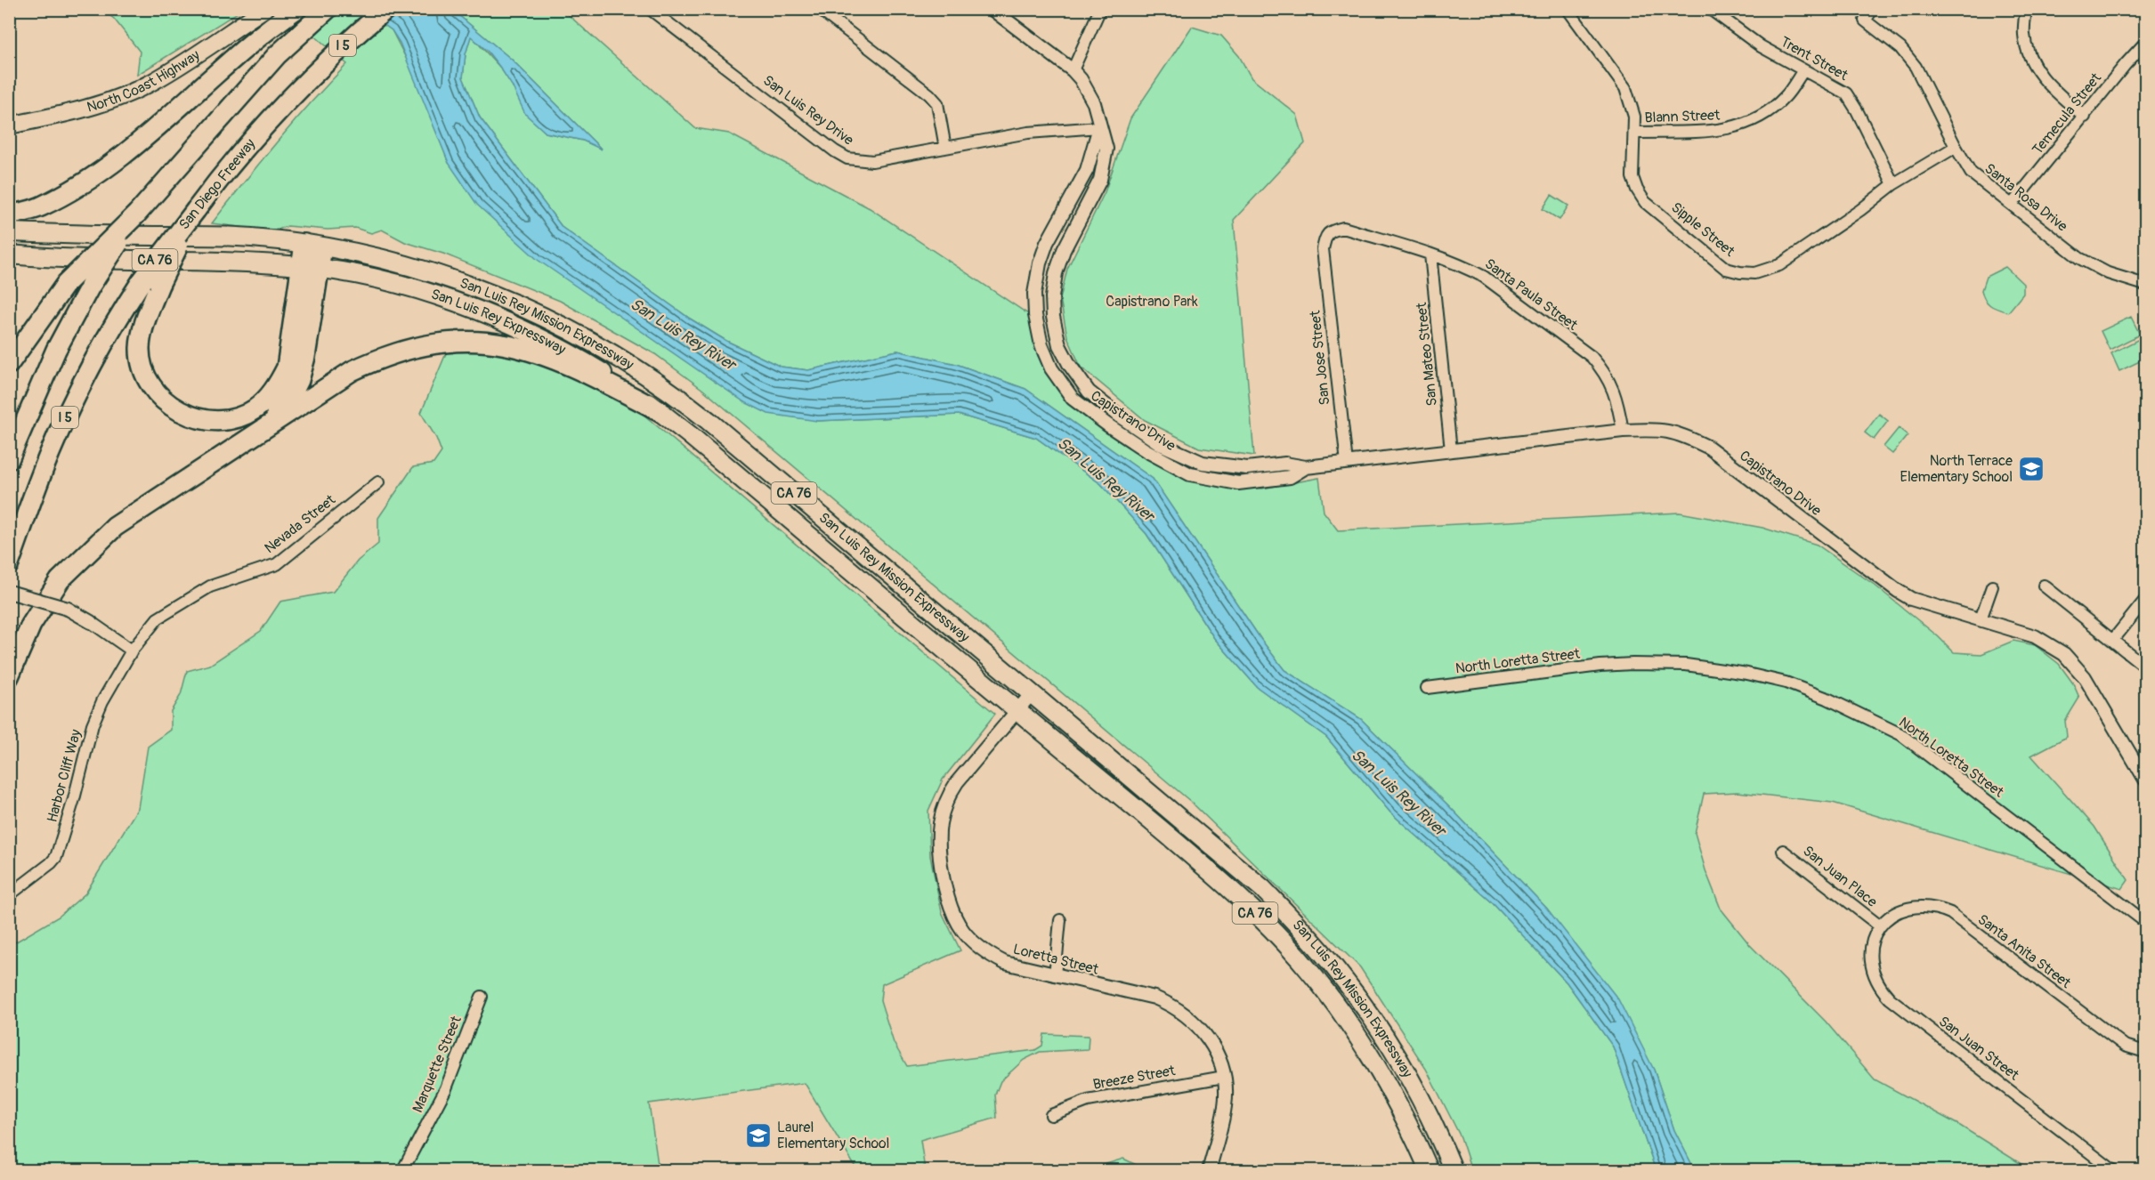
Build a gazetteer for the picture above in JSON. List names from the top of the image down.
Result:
{
  "streets": {
    "highway": [
      "I 5",
      "San Diego Freeway",
      "CA 76",
      "San Luis Rey Expressway",
      "San Luis Rey Mission Expressway"
    ],
    "main road": ["North Coast Highway"],
    "street": [
      "Trent Street",
      "San Luis Rey Drive",
      "Temecula Street",
      "Blann Street",
      "Santa Rosa Drive",
      "Sipple Street",
      "Santa Paula Street",
      "San Mateo Street",
      "San Jose Street",
      "Capistrano Drive",
      "Nevada Street",
      "North Loretta Street",
      "Harbor Cliff Way",
      "San Juan Place",
      "Santa Anita Street",
      "Loretta Street",
      "San Juan Street",
      "Marquette Street",
      "Breeze Street"
    ]
  },
  "crossings": [
    ["Trent Street", "Blann Street"],
    ["Trent Street", "Sipple Street"],
    ["San Luis Rey Drive", "Capistrano Drive"],
    ["Temecula Street", "Santa Rosa Drive"],
    ["Blann Street", "Sipple Street"],
    ["Santa Rosa Drive", "Sipple Street"],
    ["CA 76", "San Luis Rey Expressway"],
    ["Santa Paula Street", "San Mateo Street"],
    ["Santa Paula Street", "San Jose Street"],
    ["Santa Paula Street", "Capistrano Drive"],
    ["San Luis Rey Expressway", "San Luis Rey Mission Expressway"],
    ["San Luis Rey Mission Expressway", "Loretta Street"],
    ["San Mateo Street", "Capistrano Drive"],
    ["San Jose Street", "Capistrano Drive"],
    ["Nevada Street", "Harbor Cliff Way"],
    ["San Juan Place", "Santa Anita Street"],
    ["San Juan Place", "San Juan Street"],
    ["Santa Anita Street", "San Juan Street"],
    ["Loretta Street", "Breeze Street"]
  ],
  "water": ["San Luis Rey River"],
  "parks": ["Capistrano Park"],
  "places": {
    "school or university": ["North Terrace Elementary School", "Laurel Elementary School"]
  }
}
